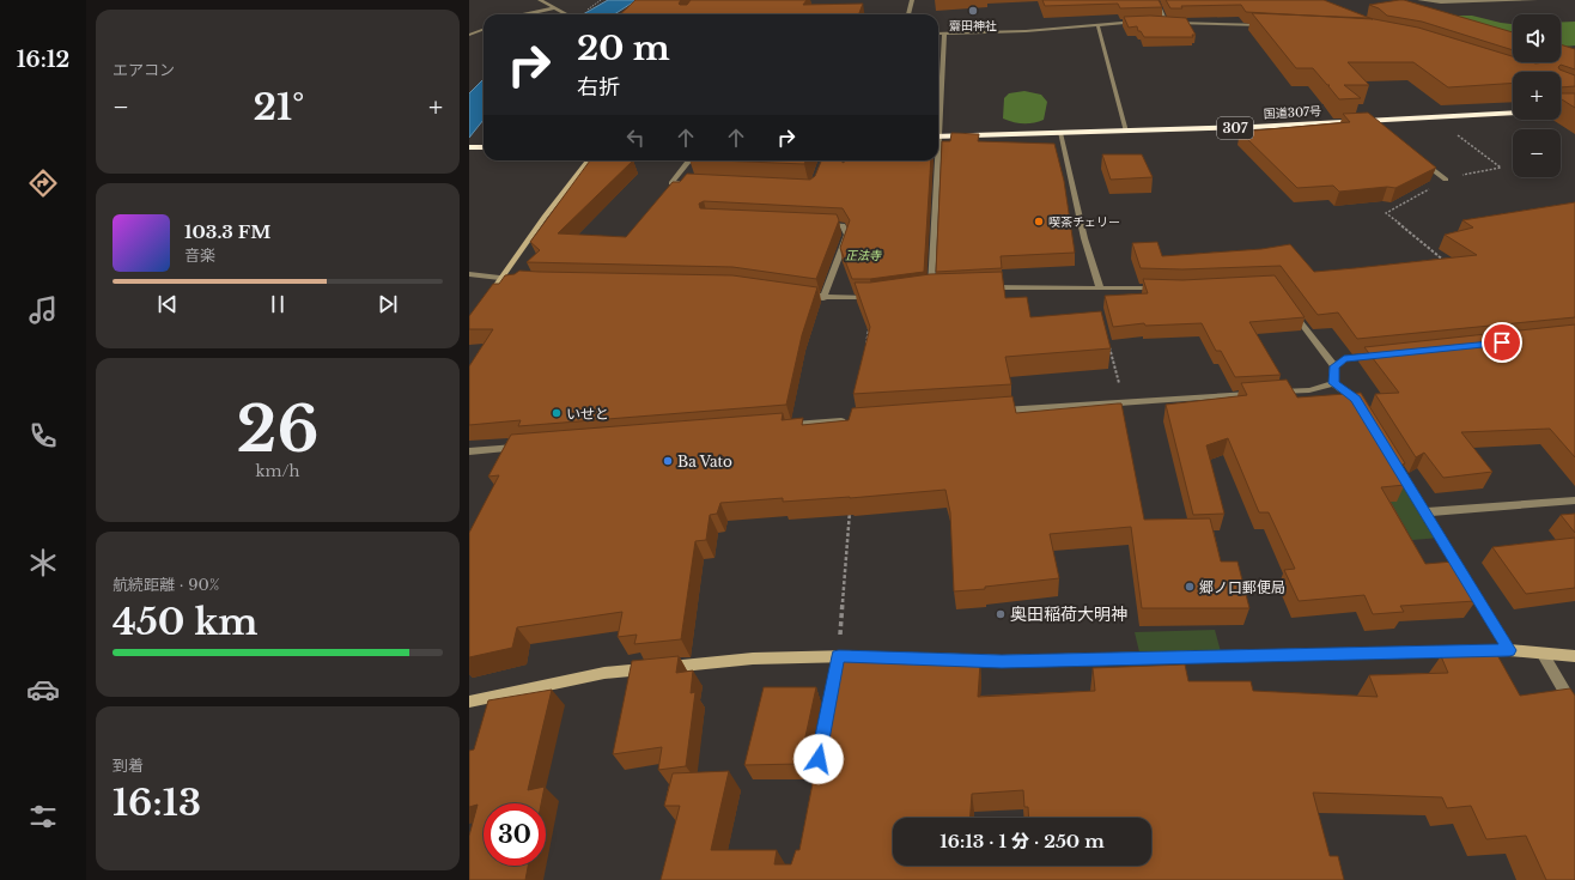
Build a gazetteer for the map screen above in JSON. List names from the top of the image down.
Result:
{
  "streets": {
    "highway": ["国道307号", "307"]
  },
  "parks": ["正法寺"],
  "places": [
    "齋田神社",
    "喫茶チェリー",
    "いせと",
    "Ba Vato",
    "郷ノ口郵便局",
    "奥田稲荷大明神"
  ],
  "page": {
    "tabs": "16:12",
    "tile": [
      "エアコン",
      ["26", "km/h"],
      ["航続距離 · 90%", "450 km"],
      ["到着", "16:13"]
    ],
    "map_buttons": ["+", "−"],
    "turn": ["20 m", "右折"],
    "heat": ["−", "21°", "+"],
    "song": ["103.3 FM", "音楽"],
    "limit": "30",
    "trip": "16:13 · 1 分 · 250 m"
  }
}
